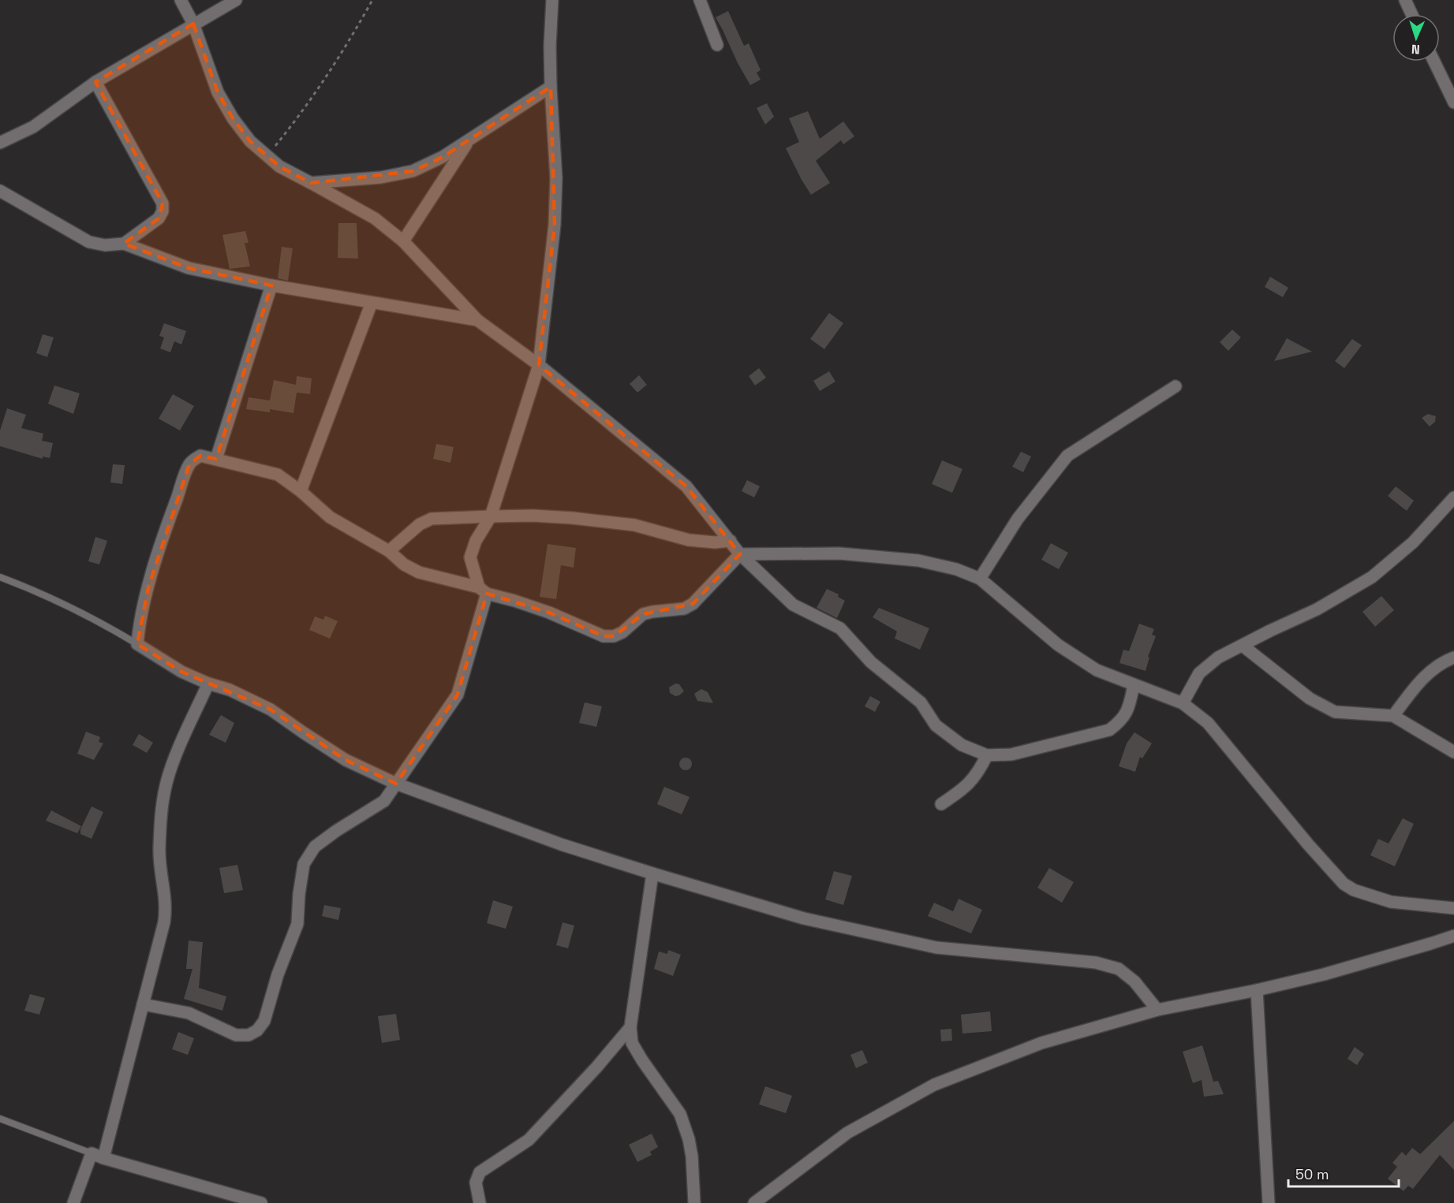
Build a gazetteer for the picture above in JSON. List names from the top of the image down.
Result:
{
  "scale_bar": "50 m",
  "north": "bottom"
}
